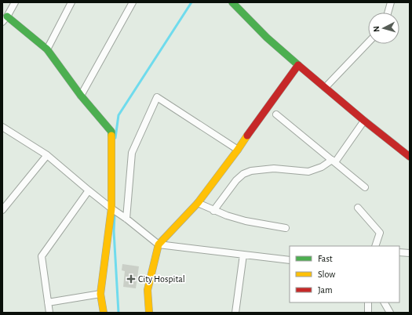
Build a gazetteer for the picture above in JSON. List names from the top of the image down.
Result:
{
  "places": {
    "health": ["City Hospital"]
  },
  "legend": ["Fast", "Slow", "Jam"],
  "north": "left"
}
